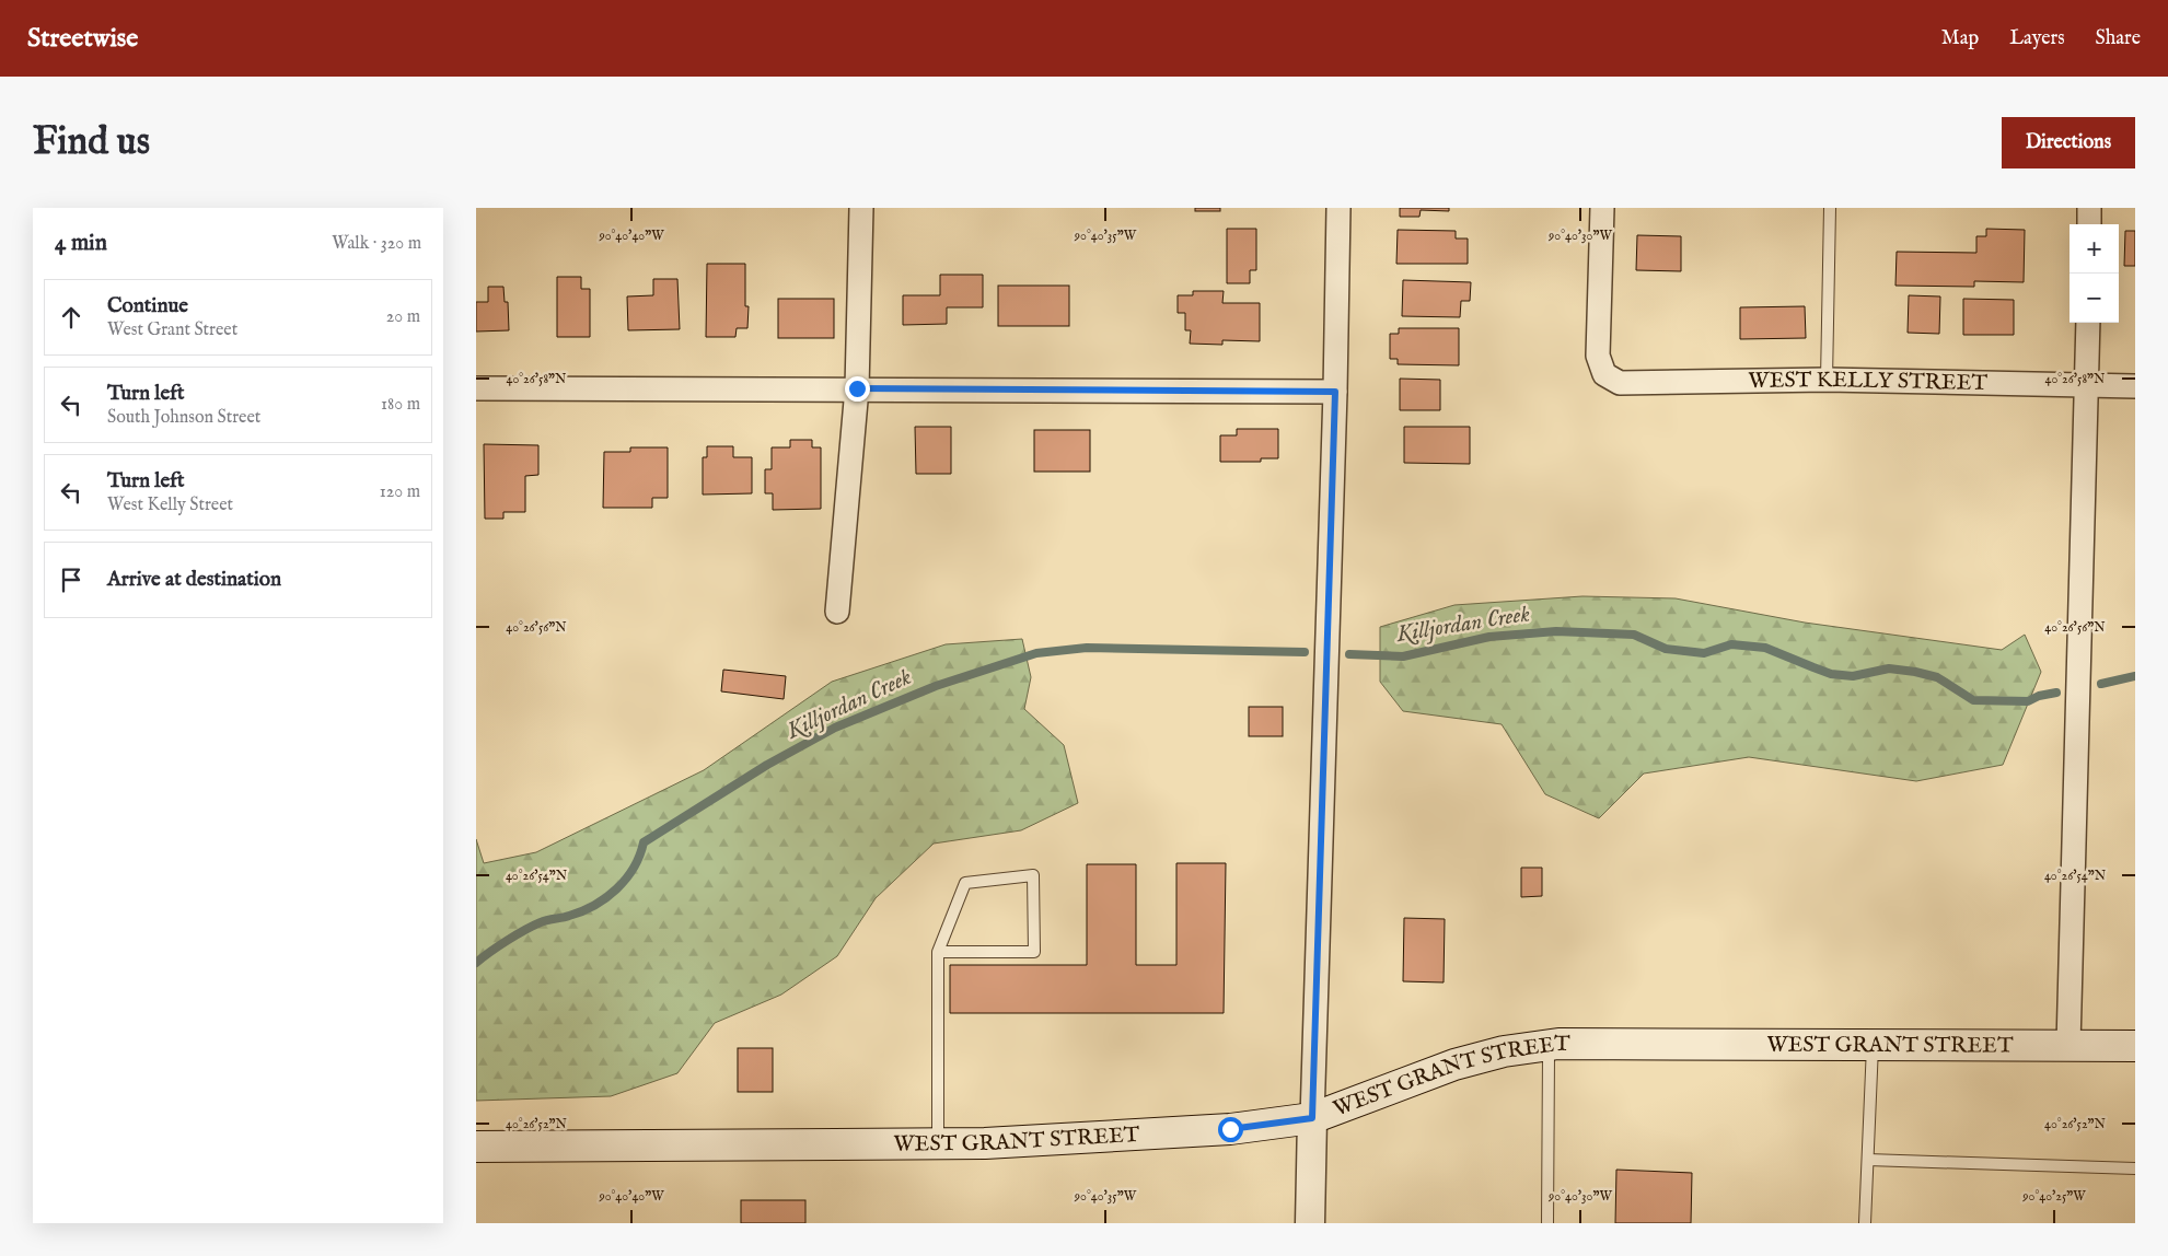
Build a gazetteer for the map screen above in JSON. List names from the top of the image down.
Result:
{
  "streets": {
    "main road": ["WEST GRANT STREET"],
    "street": ["WEST KELLY STREET"]
  },
  "water": ["Killjordan Creek"],
  "page": {
    "header": "Streetwise",
    "nav": ["Map", "Layers", "Share"],
    "buttons": "Directions",
    "title": "Find us",
    "heading": ["4 min", "Walk · 320 m"],
    "map_buttons": ["+", "−"],
    "list": [
      ["Continue", "West Grant Street", "20 m"],
      ["Turn left", "South Johnson Street", "180 m"],
      ["Turn left", "West Kelly Street", "120 m"],
      "Arrive at destination"
    ]
  },
  "coordinates": [
    "90°40'40\"W",
    "90°40'35\"W",
    "90°40'30\"W",
    "40°26'58\"N",
    "40°26'56\"N",
    "40°26'54\"N",
    "40°26'52\"N",
    "90°40'25\"W"
  ]
}
